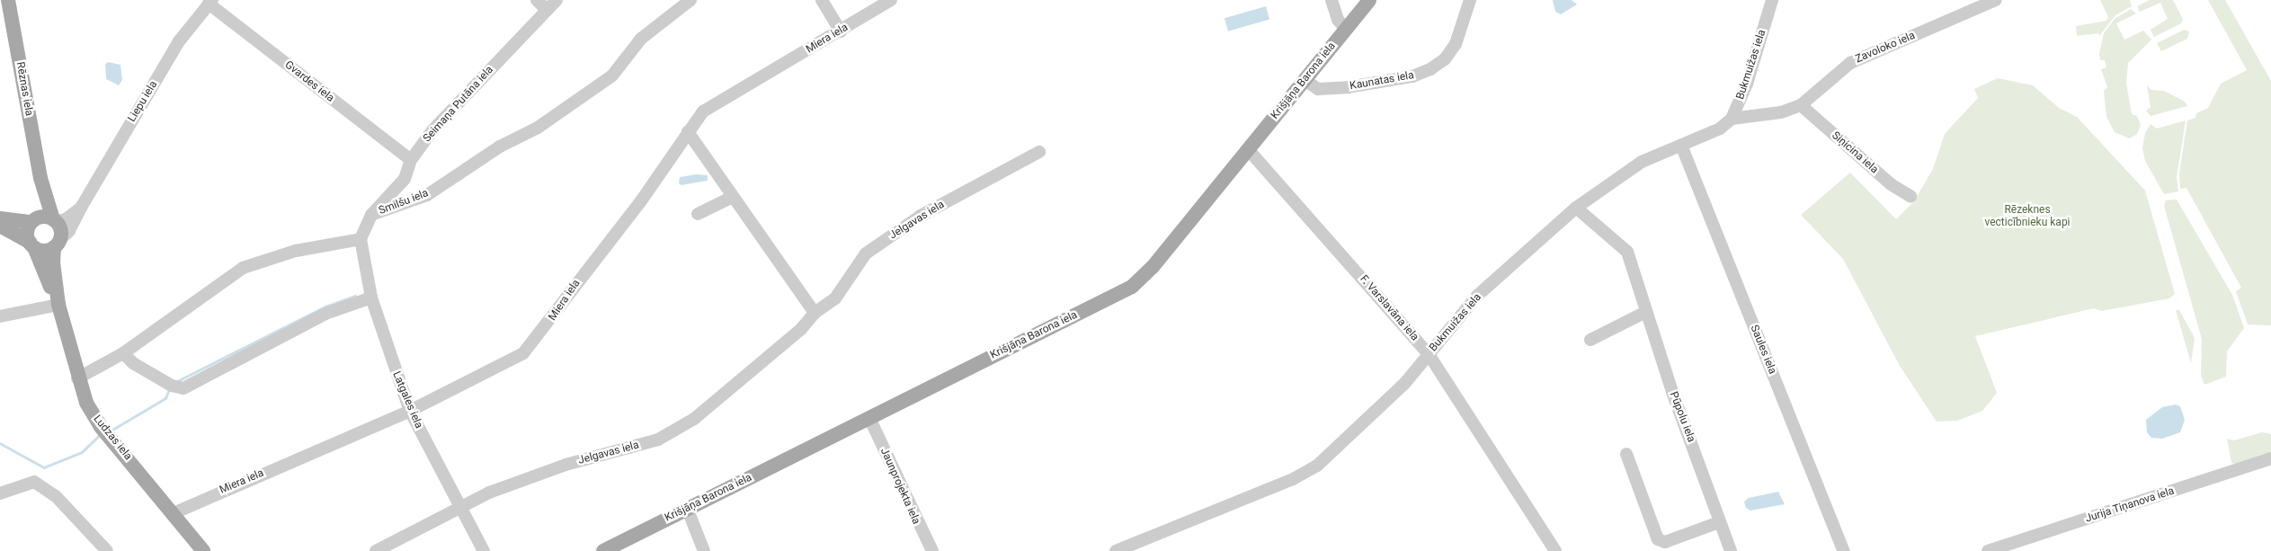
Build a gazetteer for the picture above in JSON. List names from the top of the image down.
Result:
{
  "streets": {
    "main road": ["Krišjāņa Barona iela", "Rēznas iela", "Ludzas iela"],
    "street": [
      "Miera iela",
      "Zavoloko iela",
      "Bukmuižas iela",
      "Kaunatas iela",
      "Gvardes iela",
      "Liepu iela",
      "Seimaņa Putāna iela",
      "Siņicina iela",
      "Smilšu iela",
      "Jelgavas iela",
      "F. Varslavāna iela",
      "Saules iela",
      "Latgales iela",
      "Pūpolu iela",
      "Jaunprojekta iela",
      "Jurija Tiņanova iela"
    ]
  },
  "crossings": [
    ["Miera iela", "Latgales iela"],
    ["Miera iela", "Ludzas iela"],
    ["Zavoloko iela", "Bukmuižas iela"],
    ["Zavoloko iela", "Siņicina iela"],
    ["Bukmuižas iela", "F. Varslavāna iela"],
    ["Bukmuižas iela", "Saules iela"],
    ["Bukmuižas iela", "Pūpolu iela"],
    ["Krišjāņa Barona iela", "Kaunatas iela"],
    ["Krišjāņa Barona iela", "F. Varslavāna iela"],
    ["Krišjāņa Barona iela", "Jaunprojekta iela"],
    ["Gvardes iela", "Liepu iela"],
    ["Gvardes iela", "Seimaņa Putāna iela"],
    ["Rēznas iela", "Liepu iela"],
    ["Rēznas iela", "Ludzas iela"],
    ["Liepu iela", "Ludzas iela"],
    ["Seimaņa Putāna iela", "Smilšu iela"],
    ["Smilšu iela", "Latgales iela"],
    ["Jelgavas iela", "Latgales iela"]
  ],
  "parks": ["Rēzeknes vecticībnieku kapi"]
}
